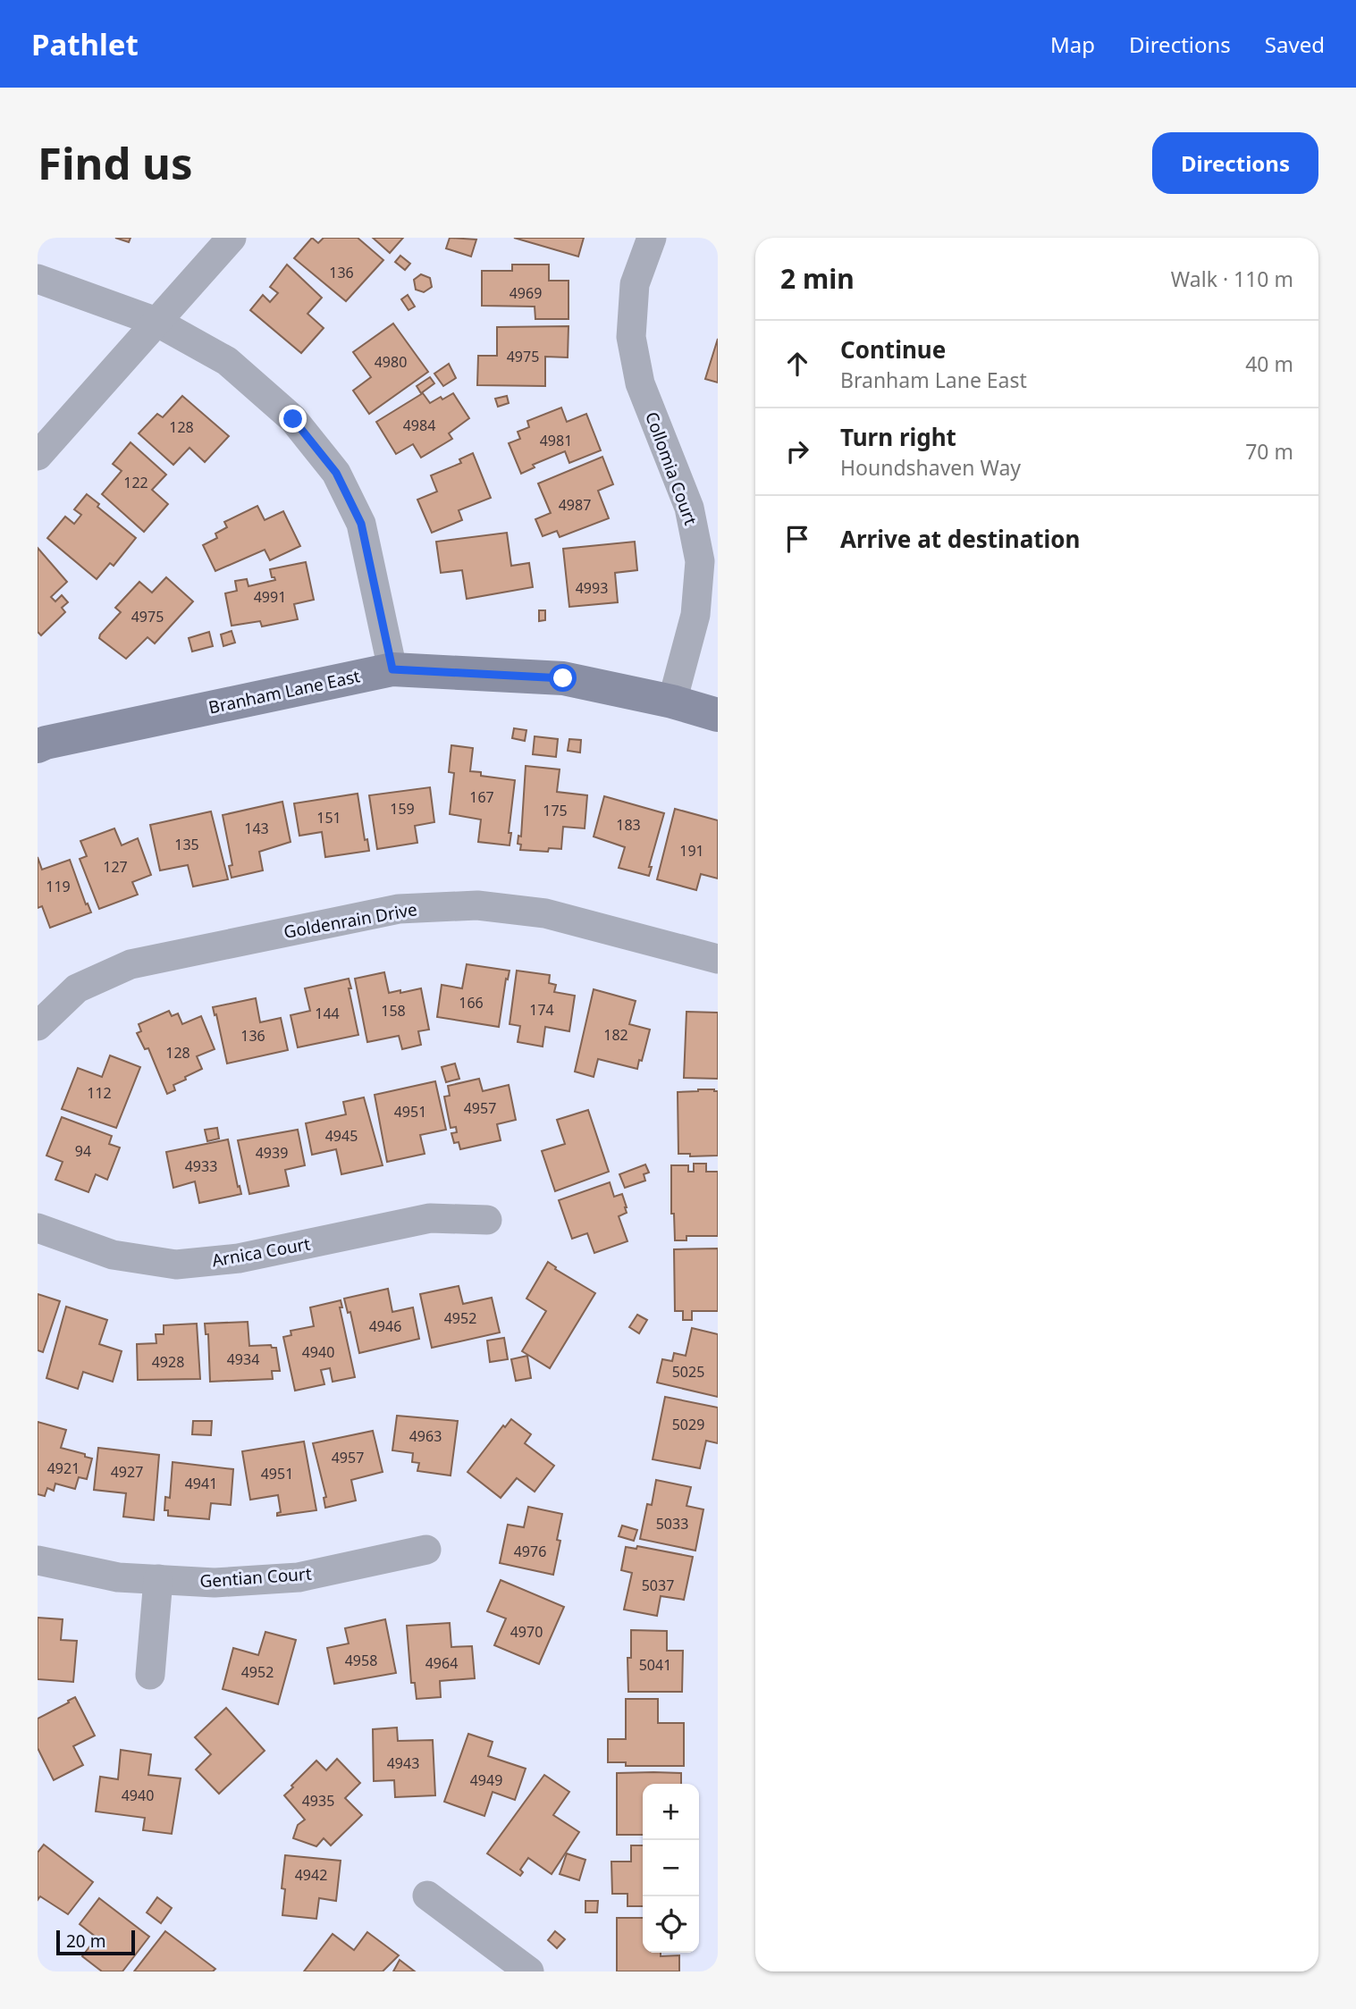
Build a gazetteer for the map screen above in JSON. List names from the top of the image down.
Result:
{
  "streets": {
    "street": [
      "Collomia Court",
      "Branham Lane East",
      "Goldenrain Drive",
      "Arnica Court",
      "Gentian Court"
    ]
  },
  "crossings": [
    ["Collomia Court", "Branham Lane East"]
  ],
  "house_numbers": [
    "136",
    "4969",
    "4975",
    "4980",
    "4984",
    "128",
    "4981",
    "122",
    "4987",
    "4993",
    "4991",
    "4975",
    "167",
    "159",
    "175",
    "151",
    "183",
    "143",
    "135",
    "191",
    "127",
    "119",
    "166",
    "174",
    "158",
    "144",
    "182",
    "136",
    "128",
    "112",
    "4957",
    "4951",
    "4945",
    "94",
    "4939",
    "4933",
    "4952",
    "4946",
    "4940",
    "4934",
    "4928",
    "5025",
    "5029",
    "4963",
    "4957",
    "4921",
    "4927",
    "4951",
    "4941",
    "5033",
    "4976",
    "5037",
    "4970",
    "4958",
    "4964",
    "5041",
    "4952",
    "4943",
    "4949",
    "4940",
    "4935",
    "4942"
  ],
  "scale_bar": "20 m",
  "page": {
    "header": "Pathlet",
    "nav": ["Map", "Directions", "Saved"],
    "buttons": "Directions",
    "title": "Find us",
    "heading": ["2 min", "Walk · 110 m"],
    "list": [
      ["Continue", "Branham Lane East", "40 m"],
      ["Turn right", "Houndshaven Way", "70 m"],
      "Arrive at destination"
    ],
    "map_buttons": ["+", "−"],
    "scale": "20 m"
  }
}
